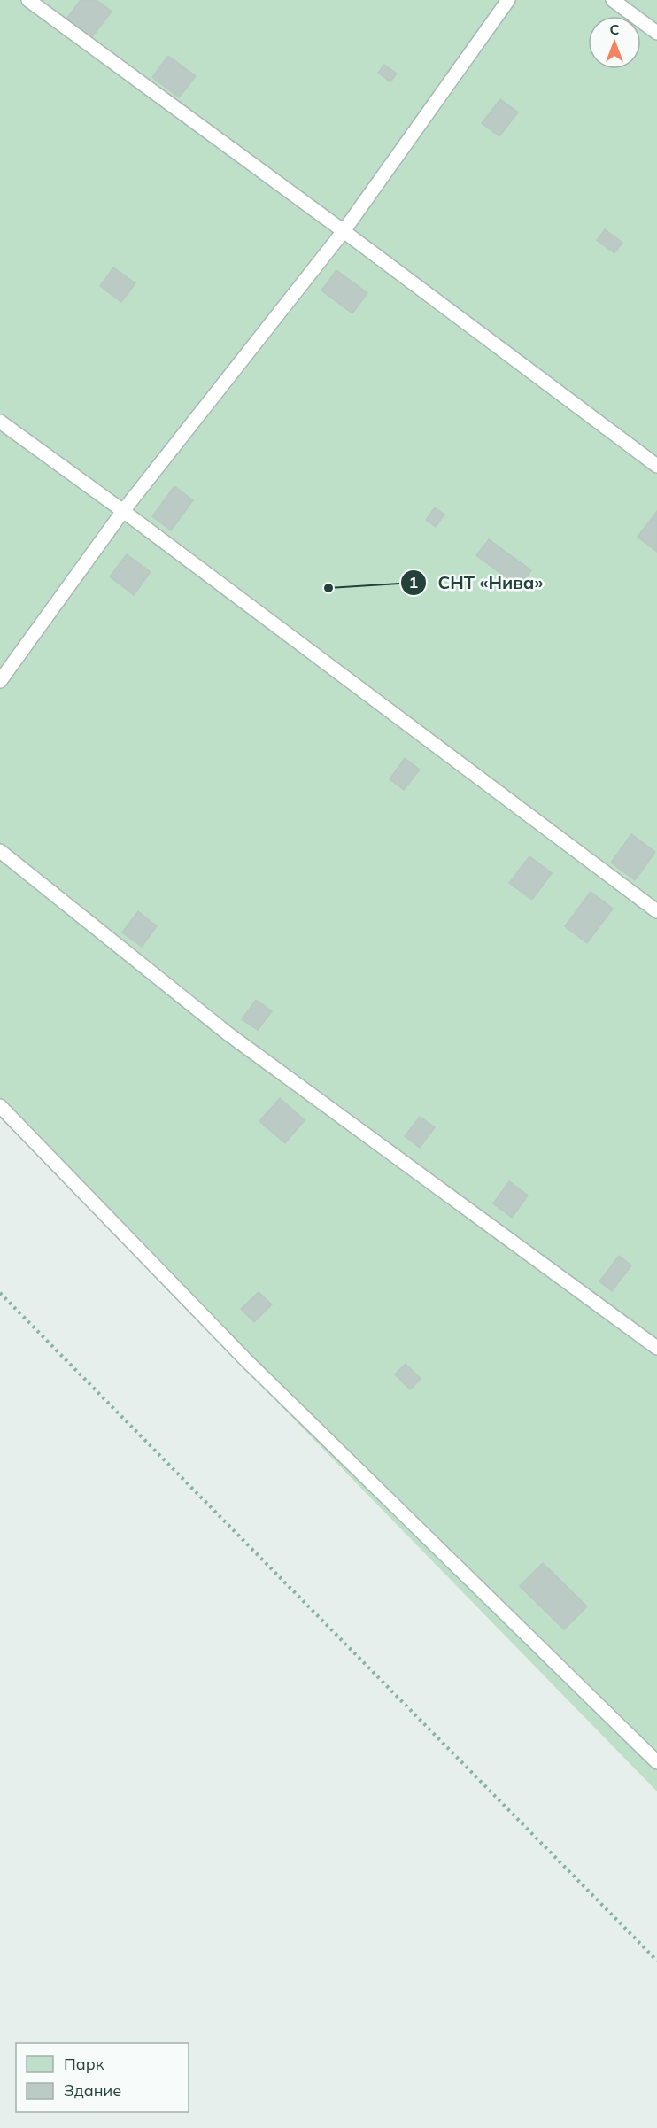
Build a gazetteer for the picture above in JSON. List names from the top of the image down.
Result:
{
  "places": ["СНТ «Нива»"],
  "legend": ["Парк", "Здание"],
  "north": "top"
}
